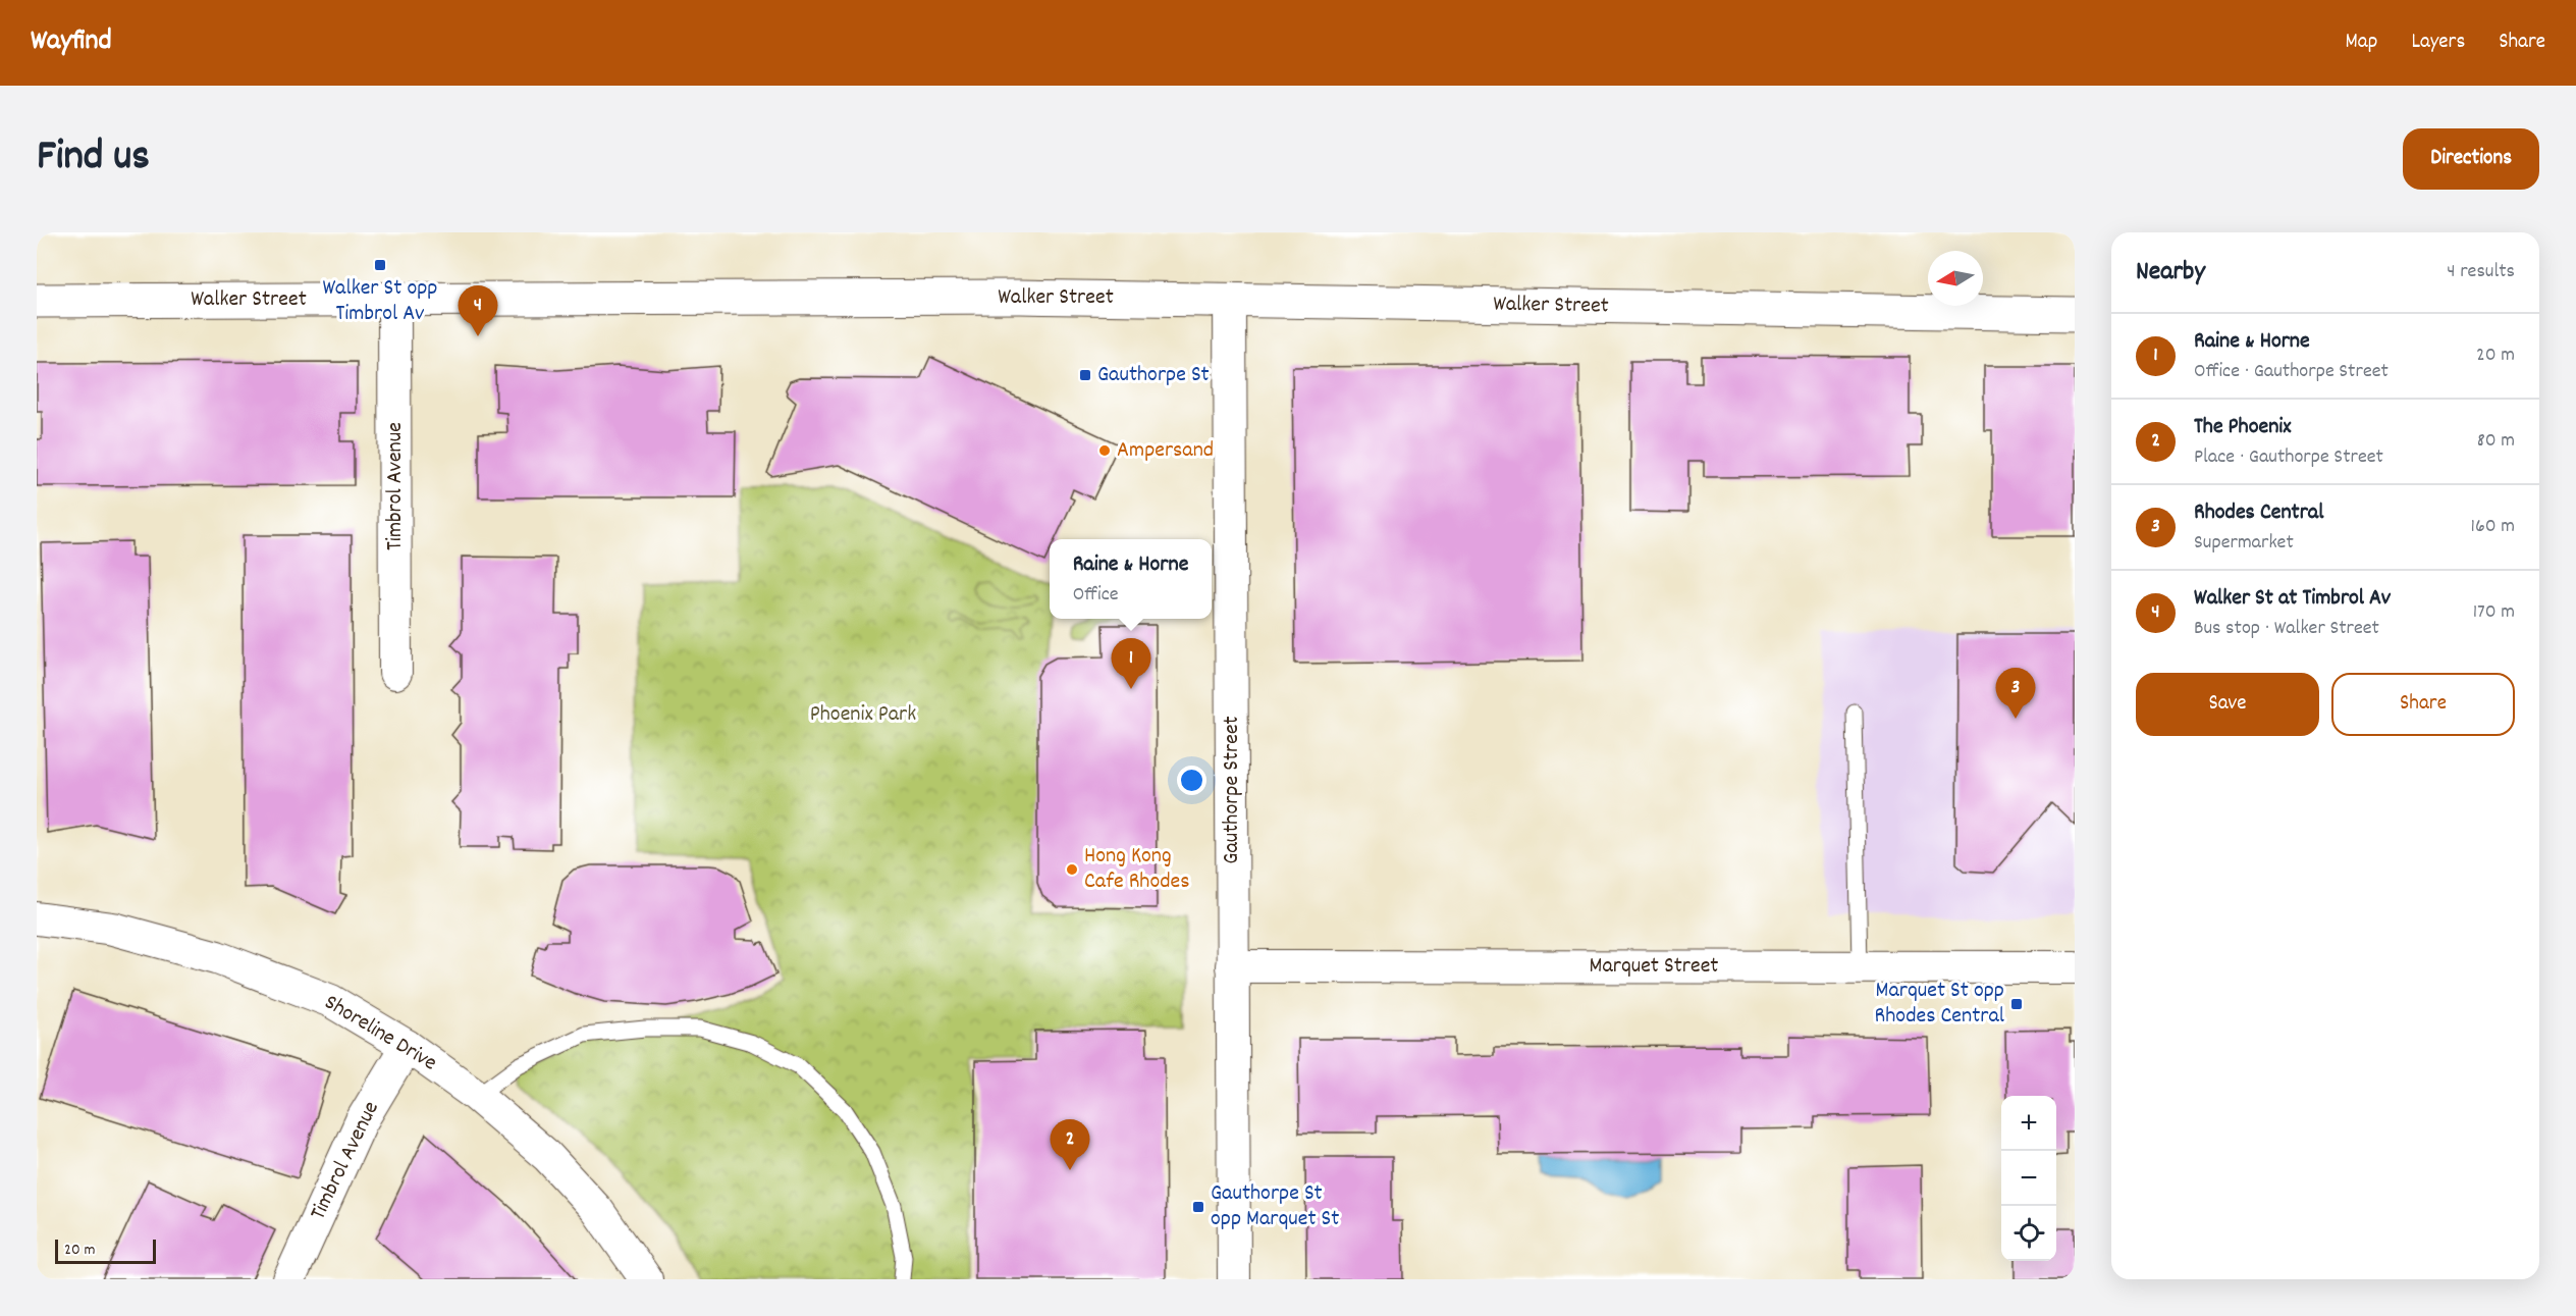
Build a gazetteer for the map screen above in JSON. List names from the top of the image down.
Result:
{
  "streets": {
    "street": [
      "Walker Street",
      "Timbrol Avenue",
      "Gauthorpe Street",
      "Marquet Street",
      "Shoreline Drive"
    ]
  },
  "crossings": [
    ["Walker Street", "Timbrol Avenue"],
    ["Walker Street", "Gauthorpe Street"],
    ["Timbrol Avenue", "Shoreline Drive"],
    ["Gauthorpe Street", "Marquet Street"]
  ],
  "parks": ["Phoenix Park"],
  "places": {
    "transit": [
      "Walker St opp Timbrol Av",
      "Gauthorpe St",
      "Marquet St opp Rhodes Central",
      "Gauthorpe St opp Marquet St"
    ],
    "other": ["Ampersand", "Hong Kong Cafe Rhodes"]
  },
  "scale_bar": "20 m",
  "north": "left",
  "page": {
    "header": "Wayfind",
    "nav": ["Map", "Layers", "Share"],
    "title": "Find us",
    "buttons": [
      "Directions",
      ["Save", "Share"]
    ],
    "heading": ["Nearby", "4 results"],
    "pins": [
      "4",
      "1",
      "3",
      "2"
    ],
    "list": [
      {
        "mark": "1",
        "name": "Raine & Horne",
        "note": "Office · Gauthorpe Street",
        "value": "20 m"
      },
      {
        "mark": "2",
        "name": "The Phoenix",
        "note": "Place · Gauthorpe Street",
        "value": "80 m"
      },
      {
        "mark": "3",
        "name": "Rhodes Central",
        "note": "Supermarket",
        "value": "160 m"
      },
      {
        "mark": "4",
        "name": "Walker St at Timbrol Av",
        "note": "Bus stop · Walker Street",
        "value": "170 m"
      }
    ],
    "popup": ["Raine & Horne", "Office"],
    "map_buttons": ["+", "−"],
    "scale": "20 m"
  }
}
